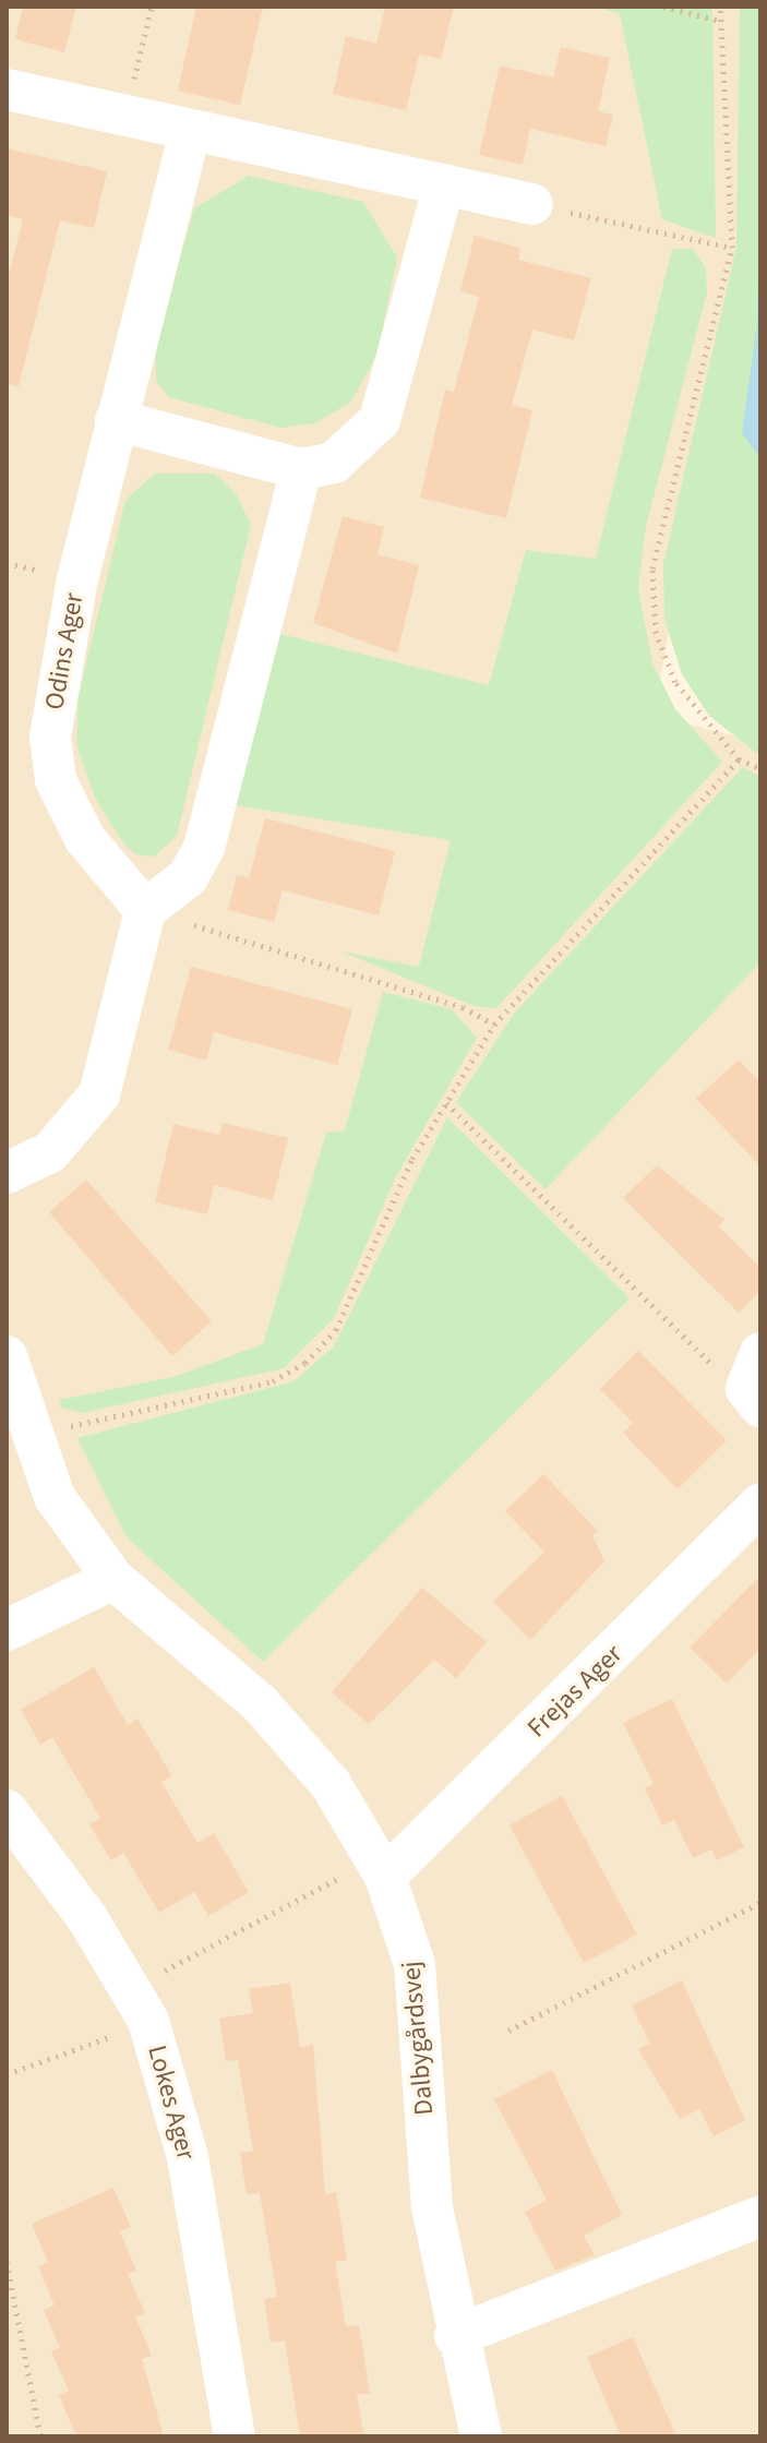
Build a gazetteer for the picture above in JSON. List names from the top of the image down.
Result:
{
  "streets": {
    "street": [
      "Odins Ager",
      "Frejas Ager",
      "Dalbygårdsvej",
      "Lokes Ager"
    ]
  },
  "crossings": [
    ["Frejas Ager", "Dalbygårdsvej"]
  ]
}
